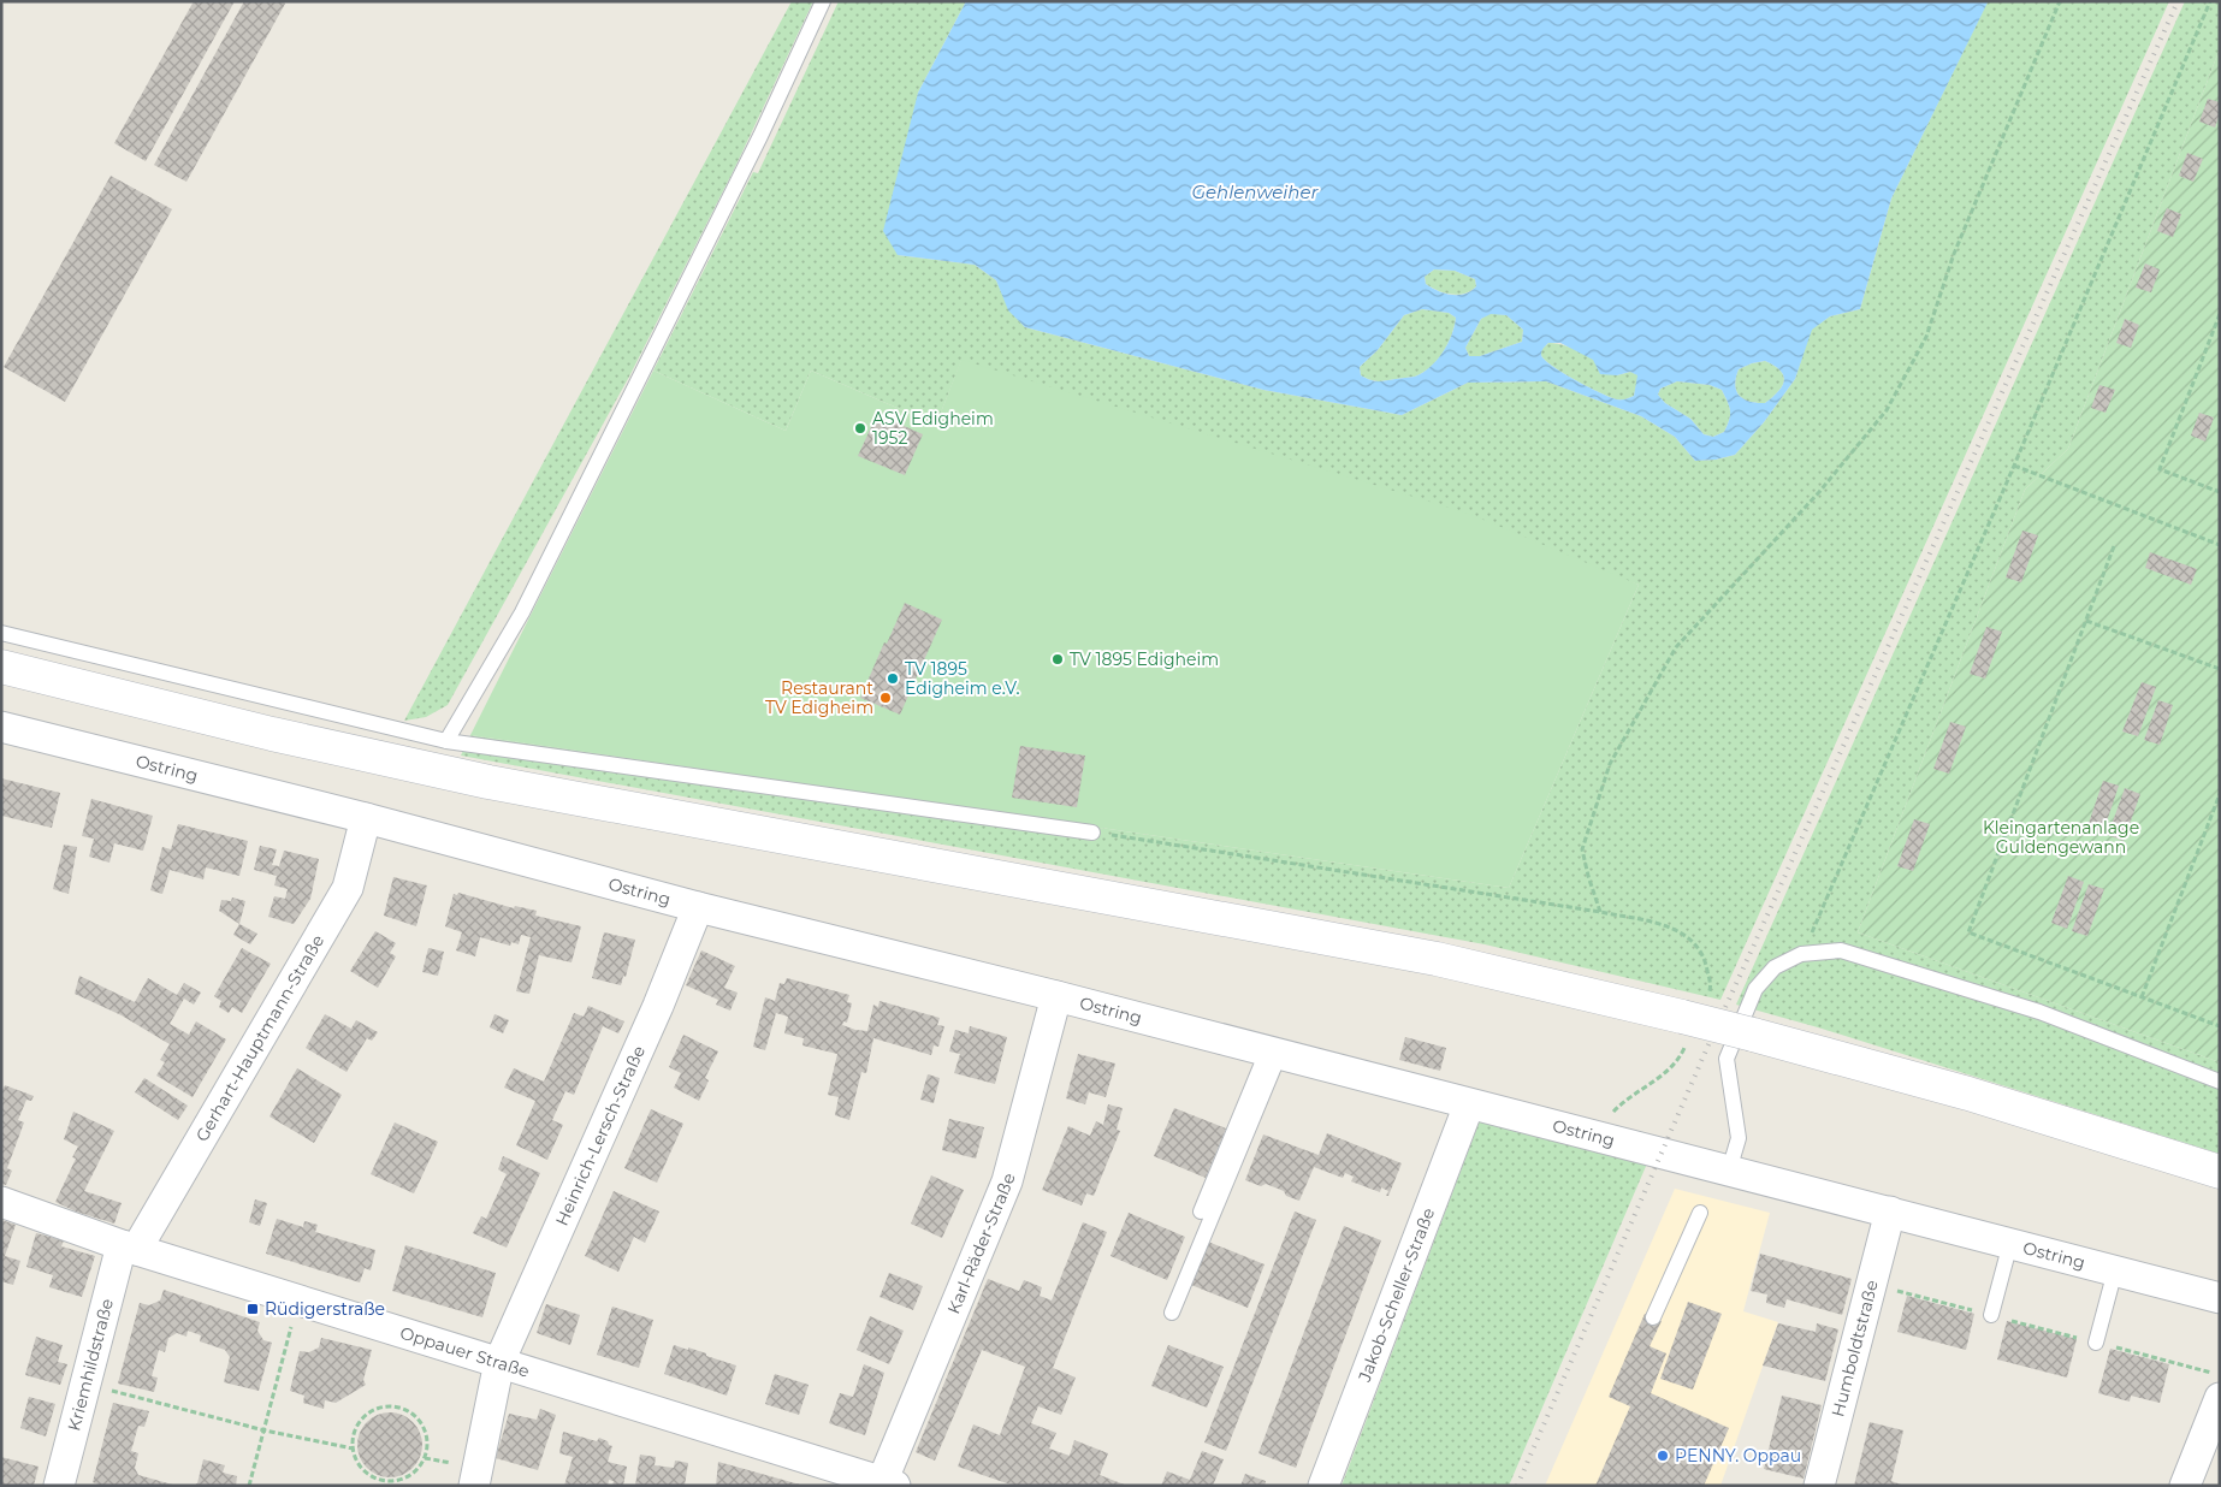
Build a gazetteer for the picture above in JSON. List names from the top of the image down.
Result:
{
  "streets": {
    "street": [
      "Ostring",
      "Gerhart-Hauptmann-Straße",
      "Heinrich-Lersch-Straße",
      "Karl-Räder-Straße",
      "Jakob-Scheller-Straße",
      "Humboldtstraße",
      "Oppauer Straße",
      "Kriemhildstraße"
    ]
  },
  "crossings": [
    ["Ostring", "Gerhart-Hauptmann-Straße"],
    ["Ostring", "Heinrich-Lersch-Straße"],
    ["Ostring", "Karl-Räder-Straße"],
    ["Ostring", "Jakob-Scheller-Straße"],
    ["Ostring", "Humboldtstraße"],
    ["Gerhart-Hauptmann-Straße", "Oppauer Straße"],
    ["Gerhart-Hauptmann-Straße", "Kriemhildstraße"],
    ["Heinrich-Lersch-Straße", "Oppauer Straße"],
    ["Karl-Räder-Straße", "Oppauer Straße"],
    ["Oppauer Straße", "Kriemhildstraße"]
  ],
  "water": ["Gehlenweiher"],
  "parks": ["Kleingartenanlage Guldengewann"],
  "places": {
    "other": [
      "ASV Edigheim 1952",
      "TV 1895 Edigheim",
      "TV 1895 Edigheim e.V.",
      "Restaurant TV Edigheim",
      "PENNY. Oppau"
    ],
    "transit": ["Rüdigerstraße"]
  }
}
